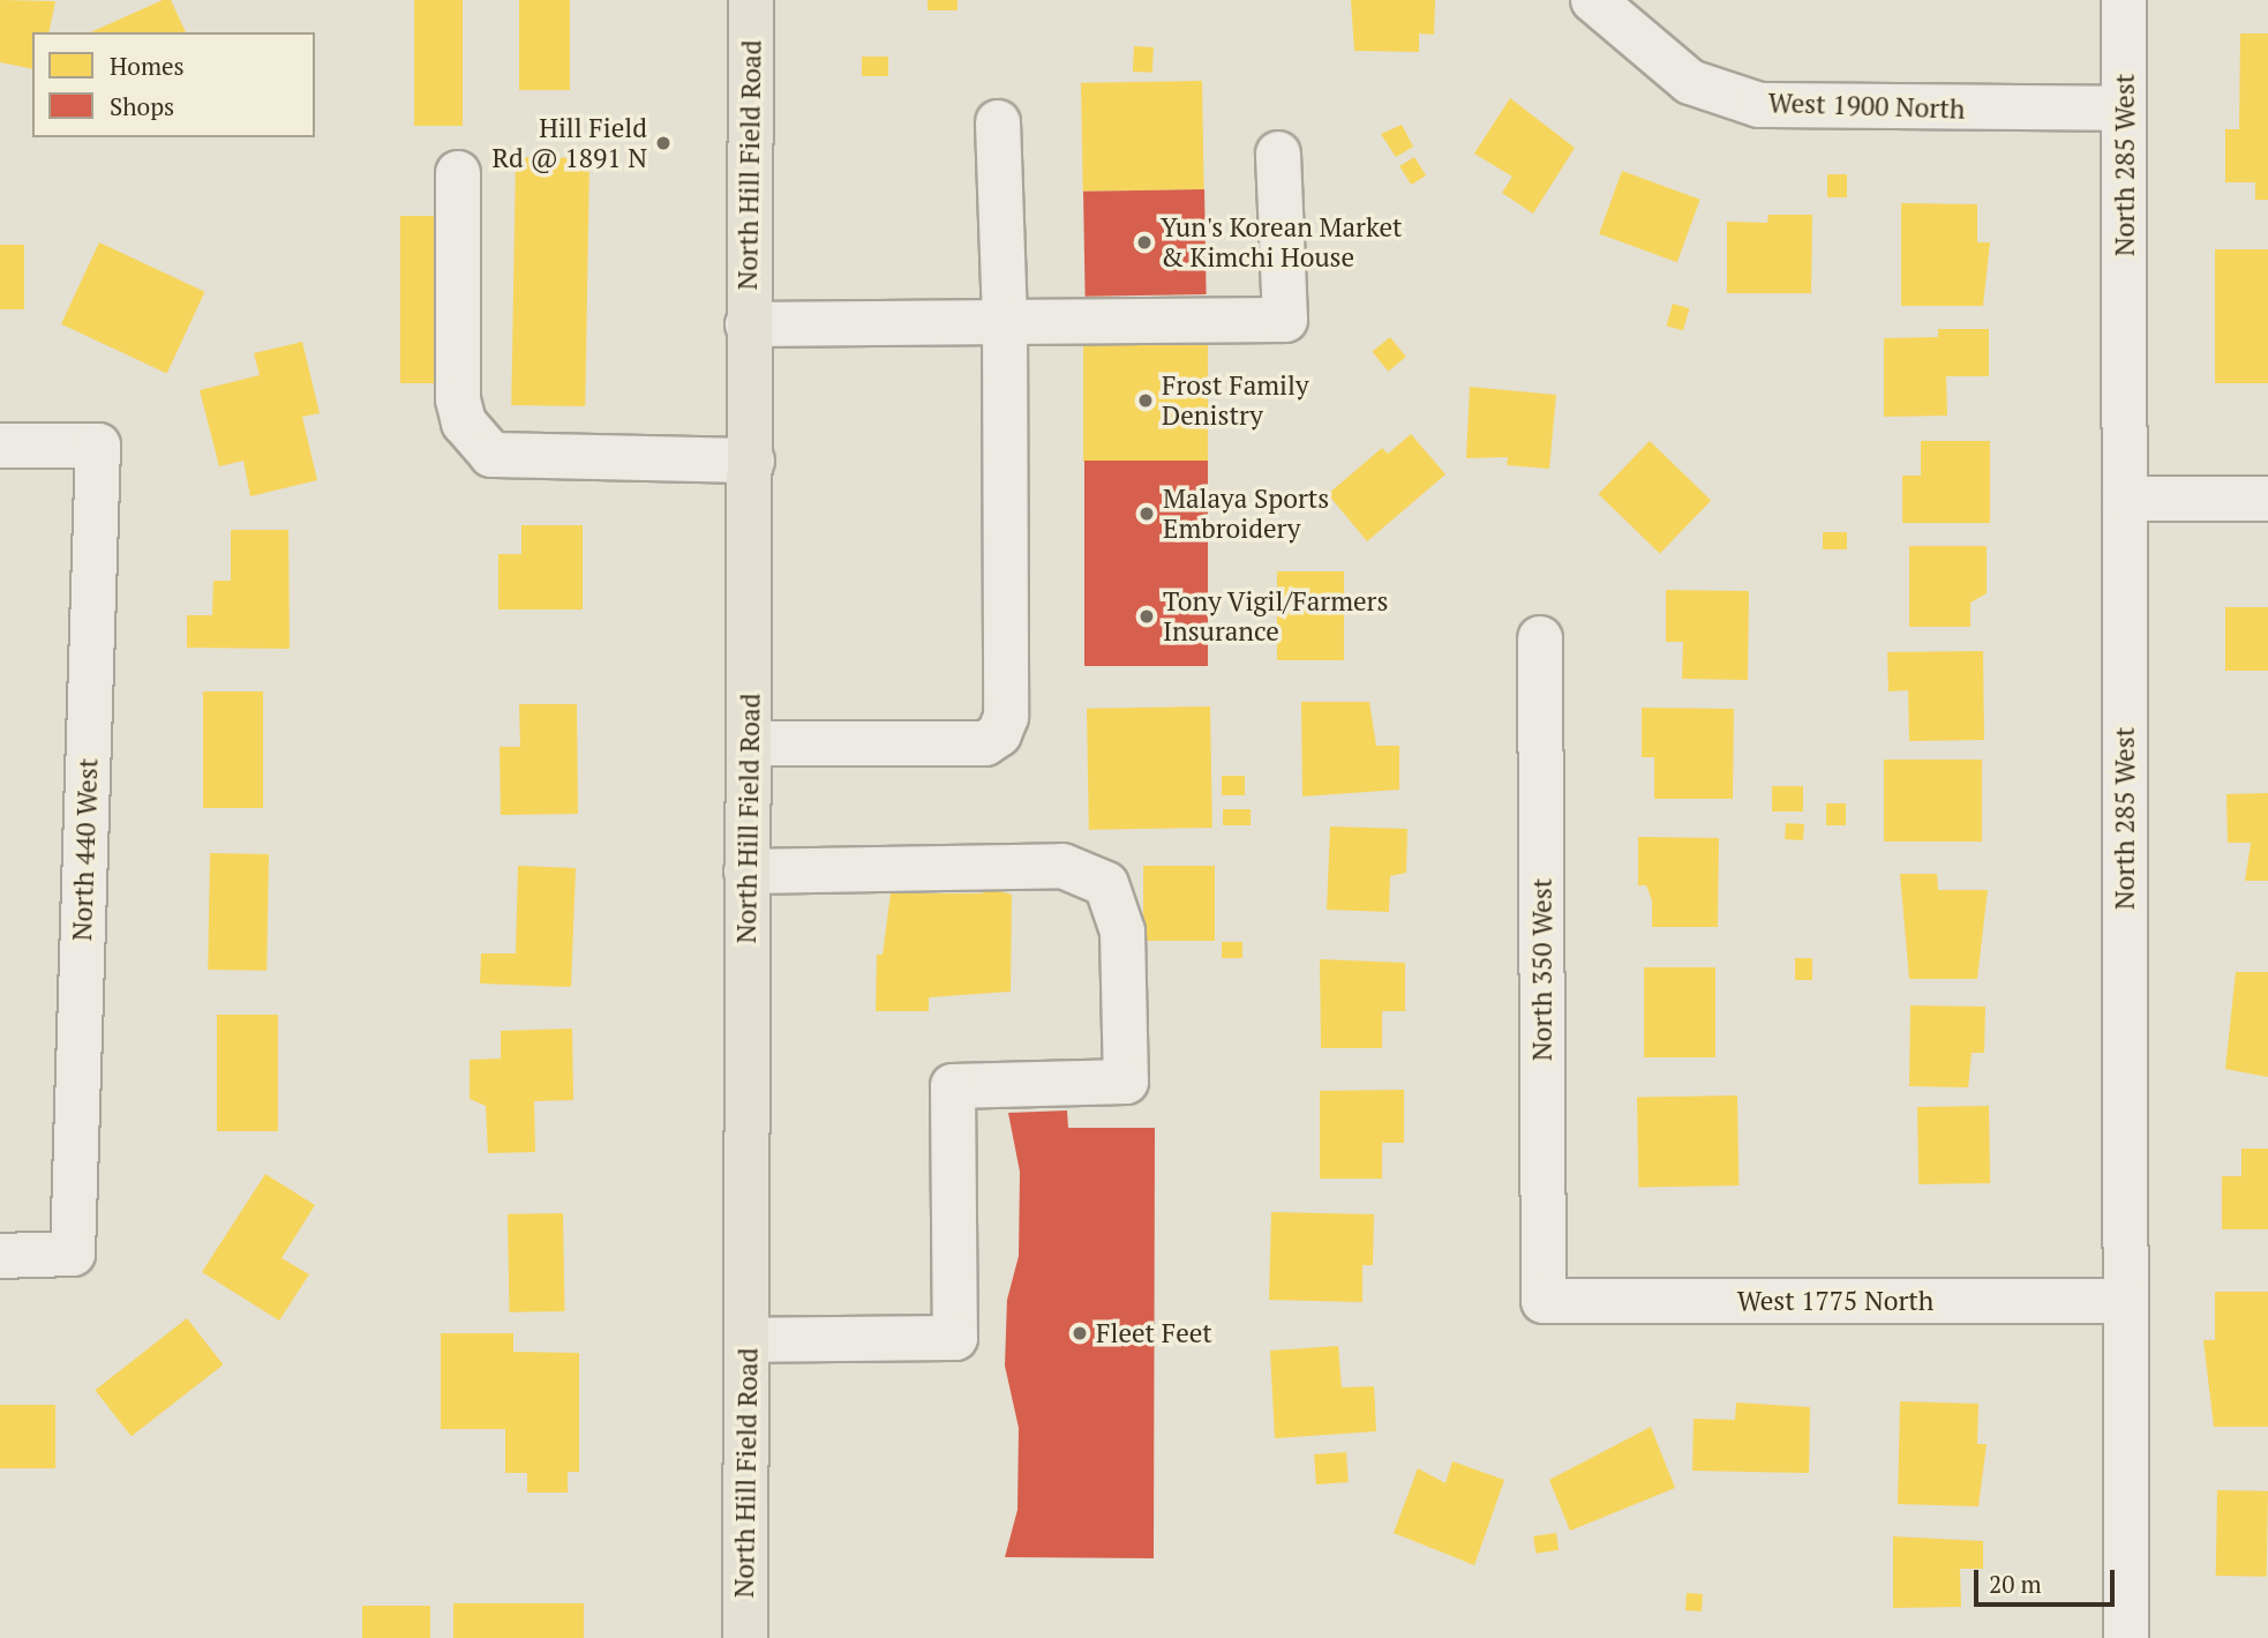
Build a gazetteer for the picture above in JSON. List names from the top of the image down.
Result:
{
  "streets": {
    "main road": ["North Hill Field Road"],
    "street": [
      "West 1900 North",
      "North 285 West",
      "North 440 West",
      "North 350 West",
      "West 1775 North"
    ]
  },
  "crossings": [
    ["West 1900 North", "North 285 West"],
    ["North 285 West", "West 1775 North"],
    ["North 350 West", "West 1775 North"]
  ],
  "places": [
    "Hill Field Rd @ 1891 N",
    "Yun's Korean Market & Kimchi House",
    "Frost Family Denistry",
    "Malaya Sports Embroidery",
    "Tony Vigil/Farmers Insurance",
    "Fleet Feet"
  ],
  "legend": ["Homes", "Shops"],
  "scale_bar": "20 m"
}
